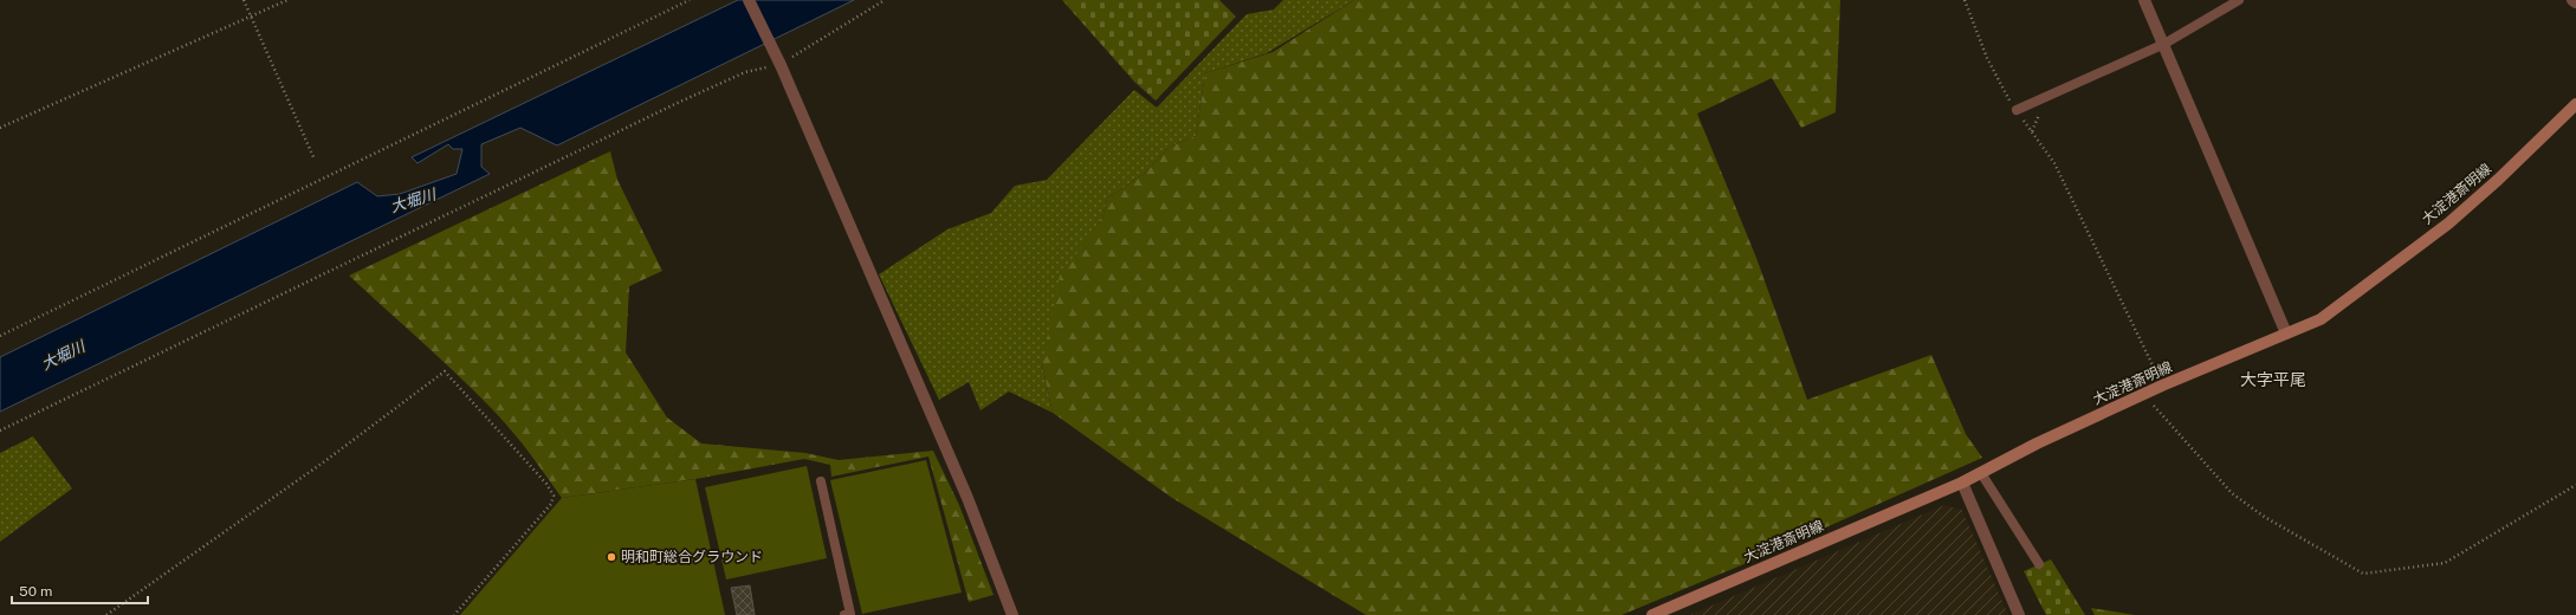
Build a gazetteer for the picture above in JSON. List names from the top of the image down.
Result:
{
  "streets": {
    "main road": ["大淀港斎明線"]
  },
  "districts": ["大字平尾"],
  "water": ["大堀川"],
  "places": ["明和町総合グラウンド"],
  "scale_bar": "50 m"
}
